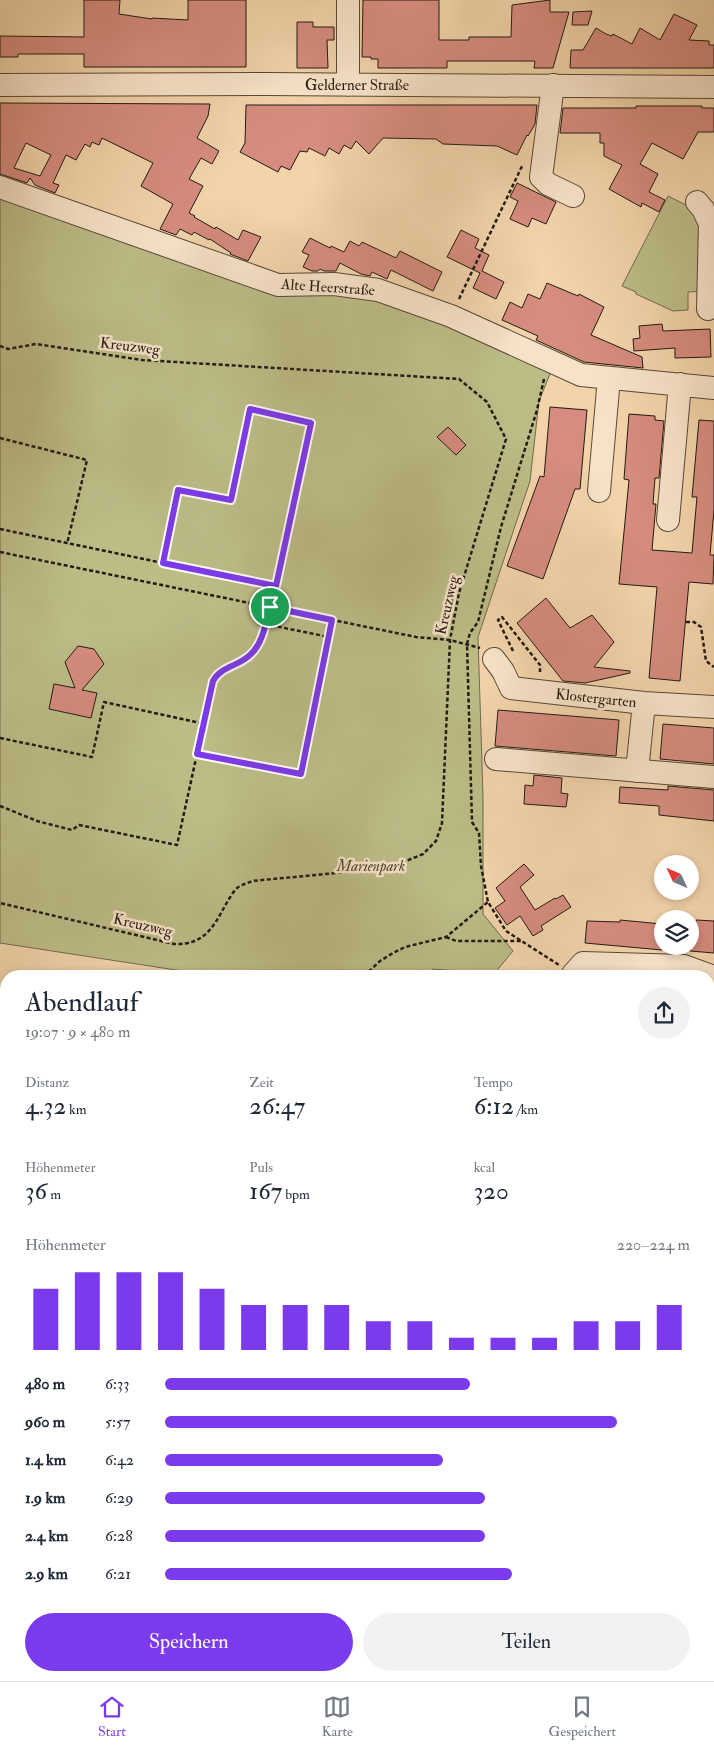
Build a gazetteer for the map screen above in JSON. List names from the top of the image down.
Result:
{
  "streets": {
    "street": ["Gelderner Straße", "Alte Heerstraße", "Klostergarten"],
    "path": ["Kreuzweg"]
  },
  "parks": ["Marienpark"],
  "north": "top left",
  "page": {
    "heading": ["Abendlauf", "19:07 · 9 × 480 m"],
    "stats": [
      ["Distanz", "4.32 km"],
      ["Zeit", "26:47"],
      ["Tempo", "6:12 /km"],
      ["Höhenmeter", "36 m"],
      ["Puls", "167 bpm"],
      ["kcal", "320"]
    ],
    "chart": ["Höhenmeter", "220–224 m"],
    "list": [
      {
        "name": "480 m",
        "note": "6:33"
      },
      {
        "name": "960 m",
        "note": "5:57"
      },
      {
        "name": "1.4 km",
        "note": "6:42"
      },
      {
        "name": "1.9 km",
        "note": "6:29"
      },
      {
        "name": "2.4 km",
        "note": "6:28"
      },
      {
        "name": "2.9 km",
        "note": "6:21"
      }
    ],
    "buttons": ["Speichern", "Teilen"],
    "tabs": ["Start", "Karte", "Gespeichert"]
  }
}
